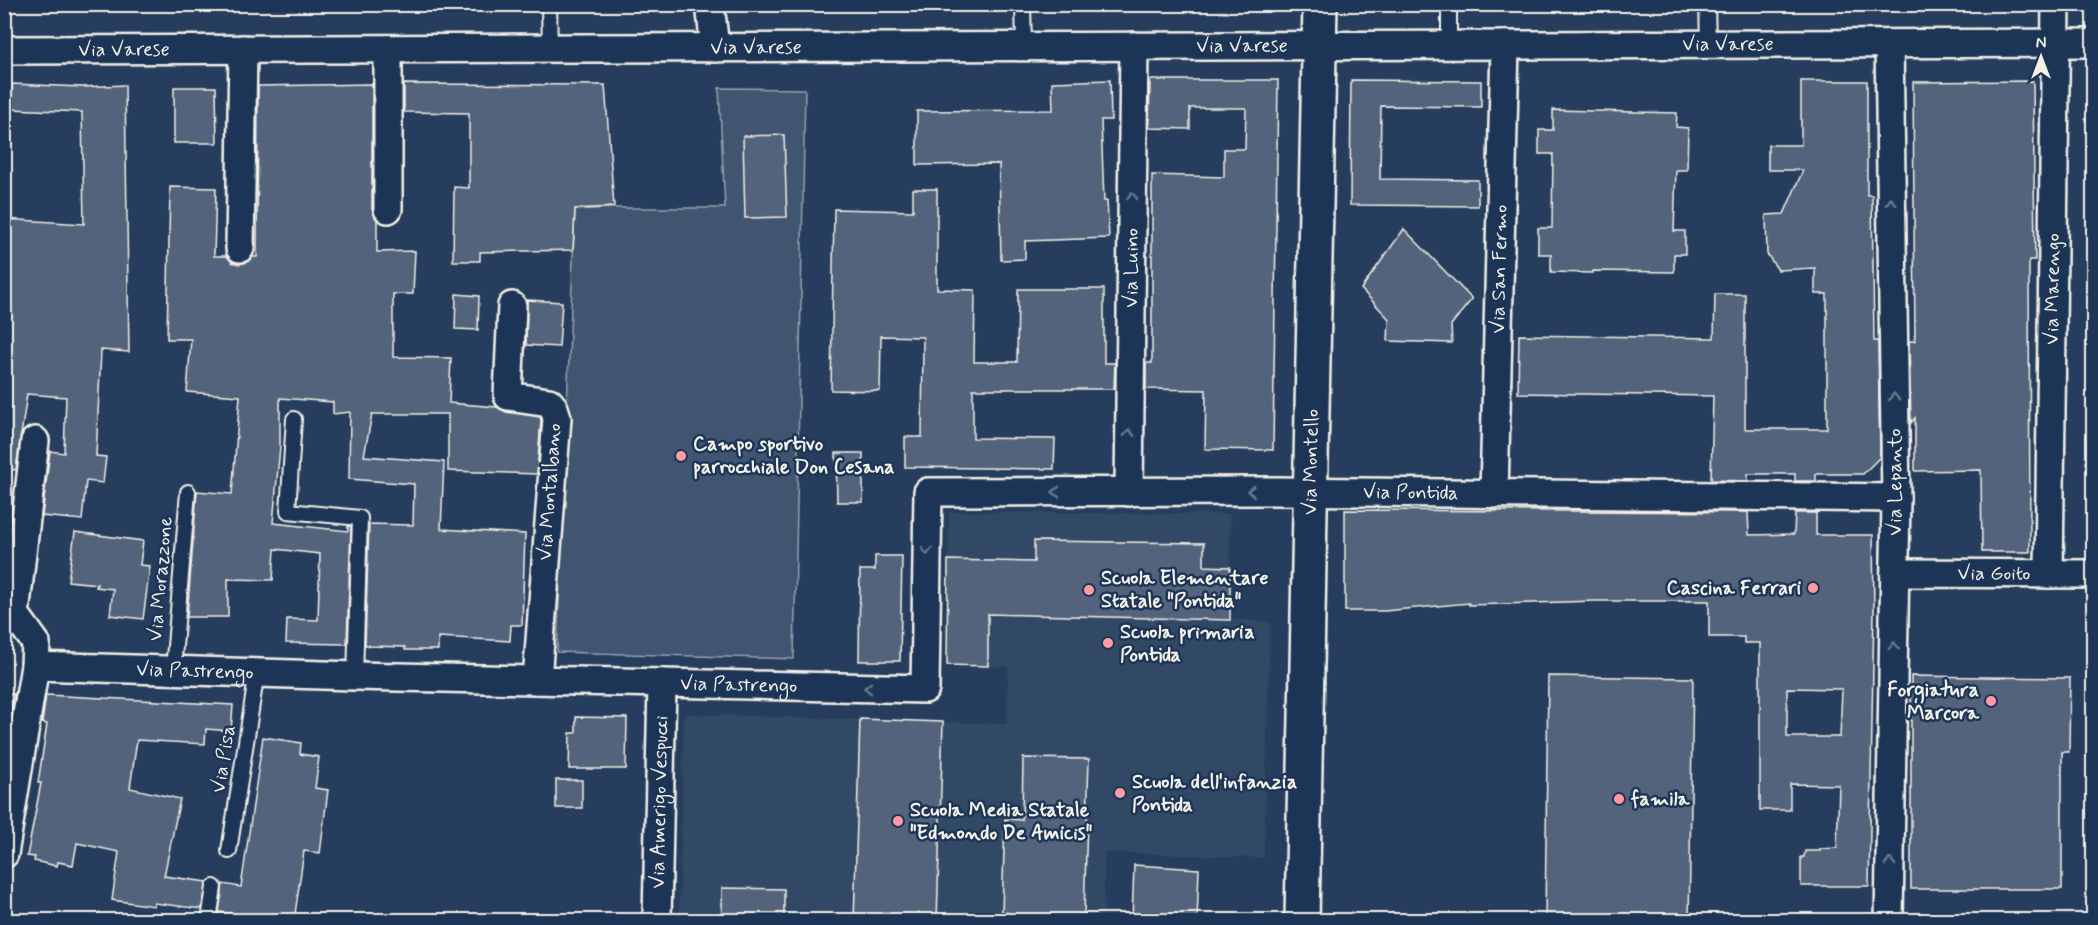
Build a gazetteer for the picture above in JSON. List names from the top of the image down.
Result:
{
  "streets": {
    "street": [
      "Via Varese",
      "Via Luino",
      "Via San Fermo",
      "Via Marengo",
      "Via Montello",
      "Via Lepanto",
      "Via Montalbano",
      "Via Pontida",
      "Via Goito",
      "Via Pastrengo",
      "Via Amerigo Vespucci"
    ],
    "lane": ["Via Morazzone", "Via Pisa"]
  },
  "crossings": [
    ["Via Varese", "Via Luino"],
    ["Via Varese", "Via San Fermo"],
    ["Via Varese", "Via Marengo"],
    ["Via Varese", "Via Montello"],
    ["Via Varese", "Via Lepanto"],
    ["Via Luino", "Via Pontida"],
    ["Via San Fermo", "Via Pontida"],
    ["Via Marengo", "Via Goito"],
    ["Via Montello", "Via Pontida"],
    ["Via Lepanto", "Via Pontida"],
    ["Via Lepanto", "Via Goito"],
    ["Via Montalbano", "Via Pastrengo"],
    ["Via Pontida", "Via Pastrengo"],
    ["Via Morazzone", "Via Pastrengo"],
    ["Via Pastrengo", "Via Pisa"],
    ["Via Pastrengo", "Via Amerigo Vespucci"]
  ],
  "one_way": ["Via Luino", "Via Lepanto", "Via Pontida"],
  "places": [
    "Campo sportivo parrocchiale Don Cesana",
    "Cascina Ferrari",
    "Scuola Elementare Statale \"Pontida\"",
    "Scuola primaria Pontida",
    "Forgiatura Marcora",
    "Scuola dell'infanzia Pontida",
    "famila",
    "Scuola Media Statale \"Edmondo De Amicis\""
  ],
  "north": "top"
}
